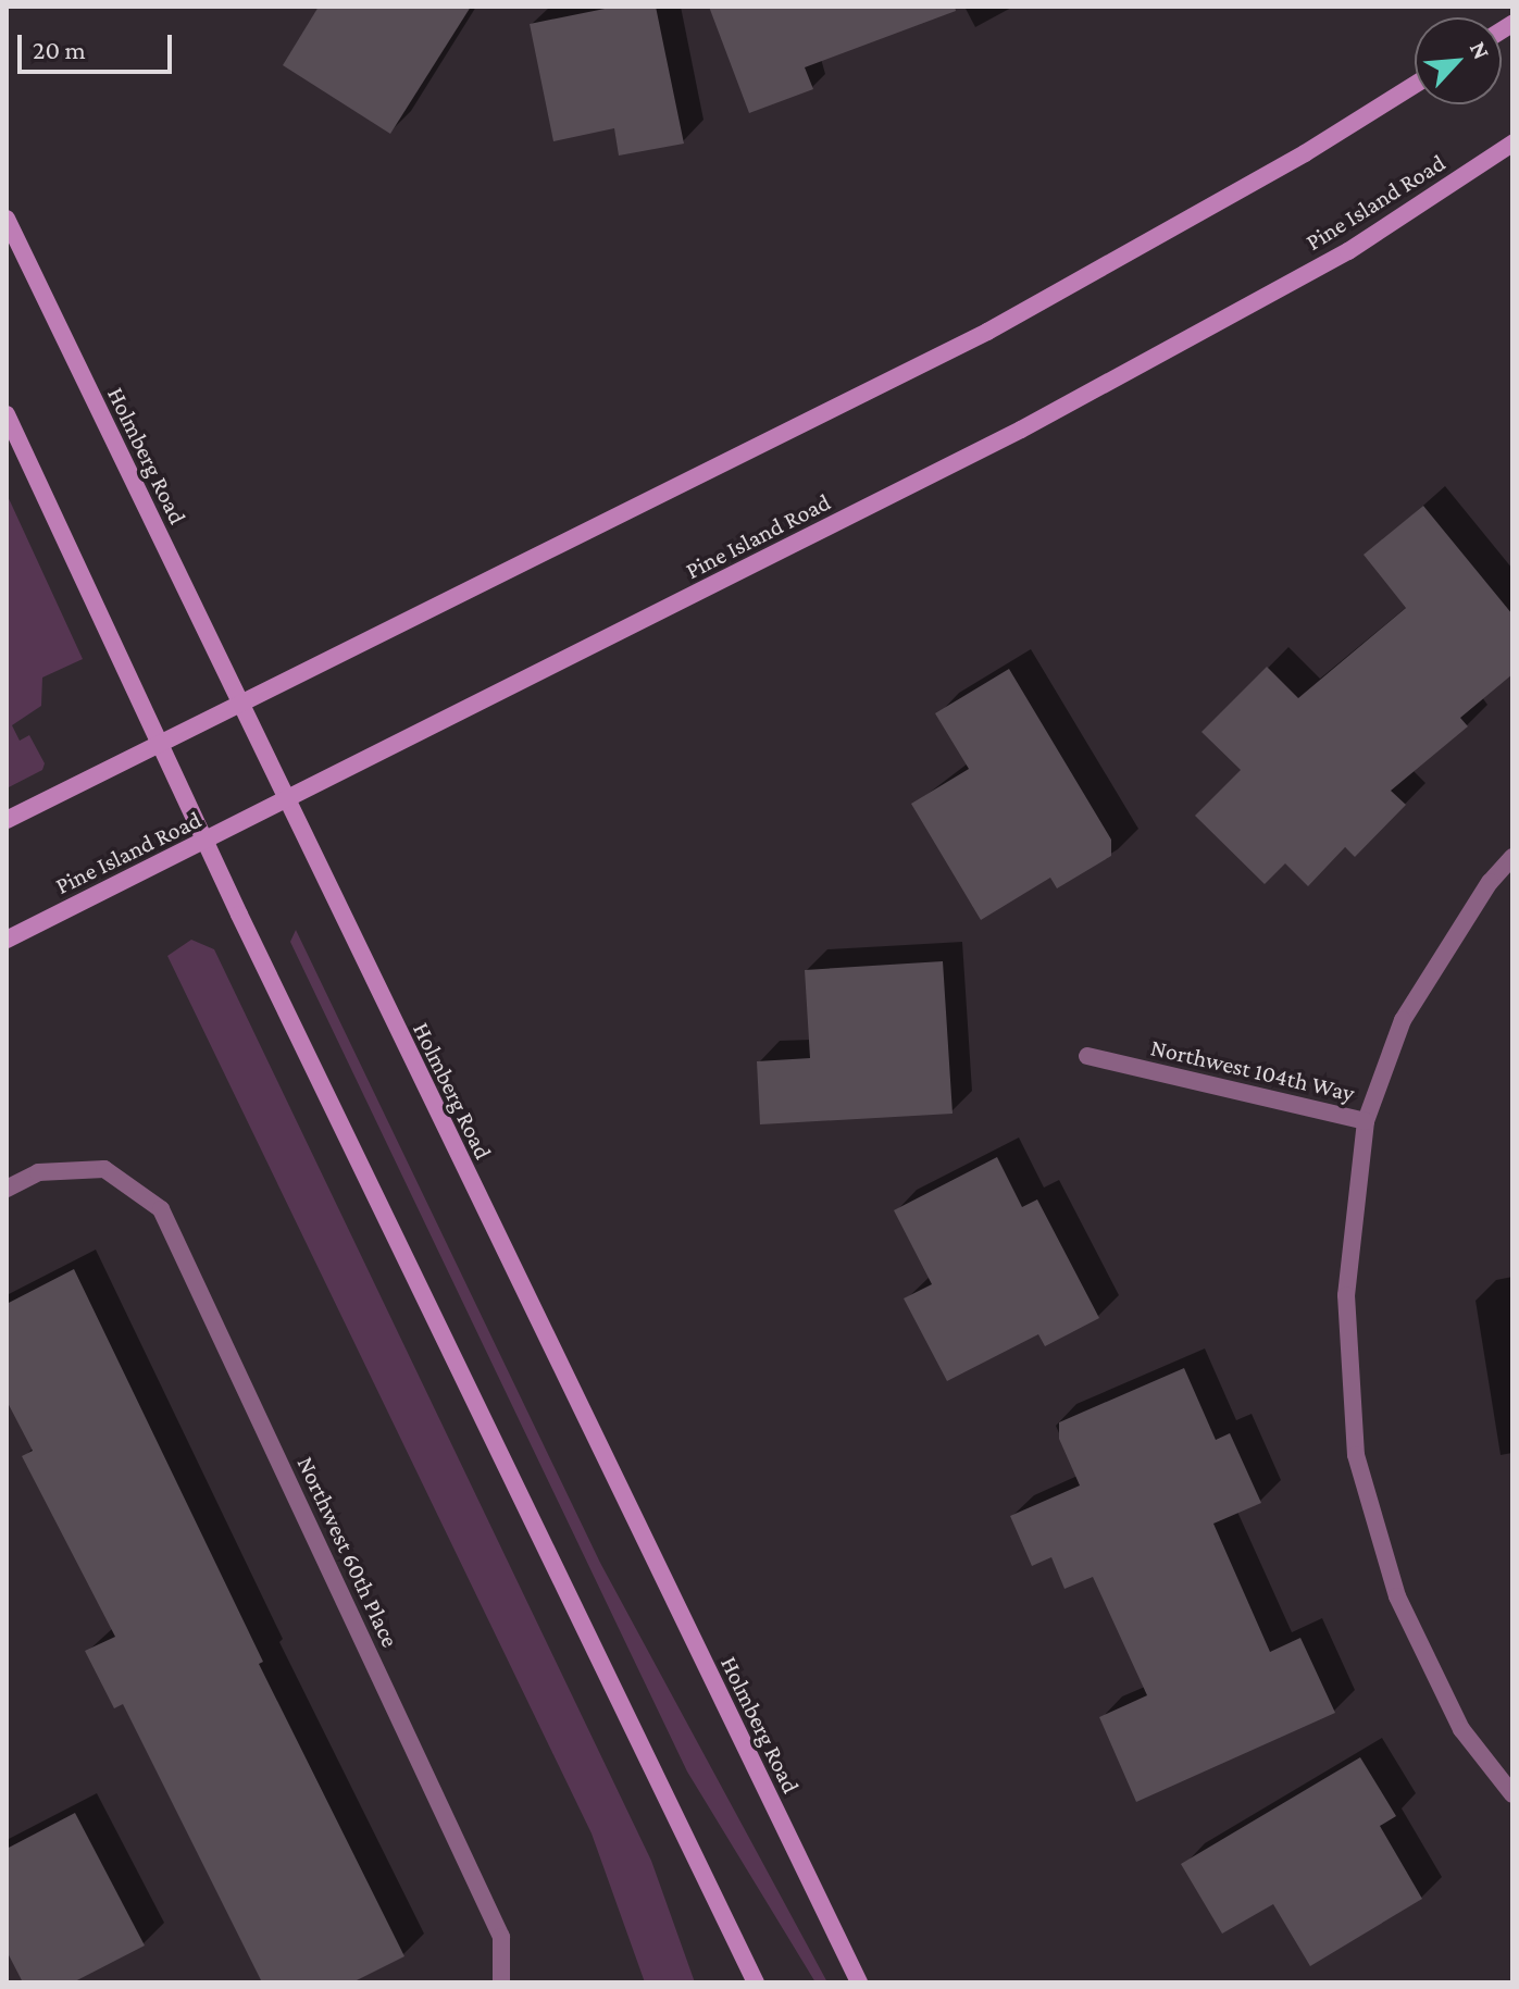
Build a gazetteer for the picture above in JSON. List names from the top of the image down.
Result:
{
  "streets": {
    "street": [
      "Pine Island Road",
      "Holmberg Road",
      "Northwest 104th Way",
      "Northwest 60th Place"
    ]
  },
  "crossings": [
    ["Pine Island Road", "Holmberg Road"]
  ],
  "scale_bar": "20 m",
  "north": "top right"
}
